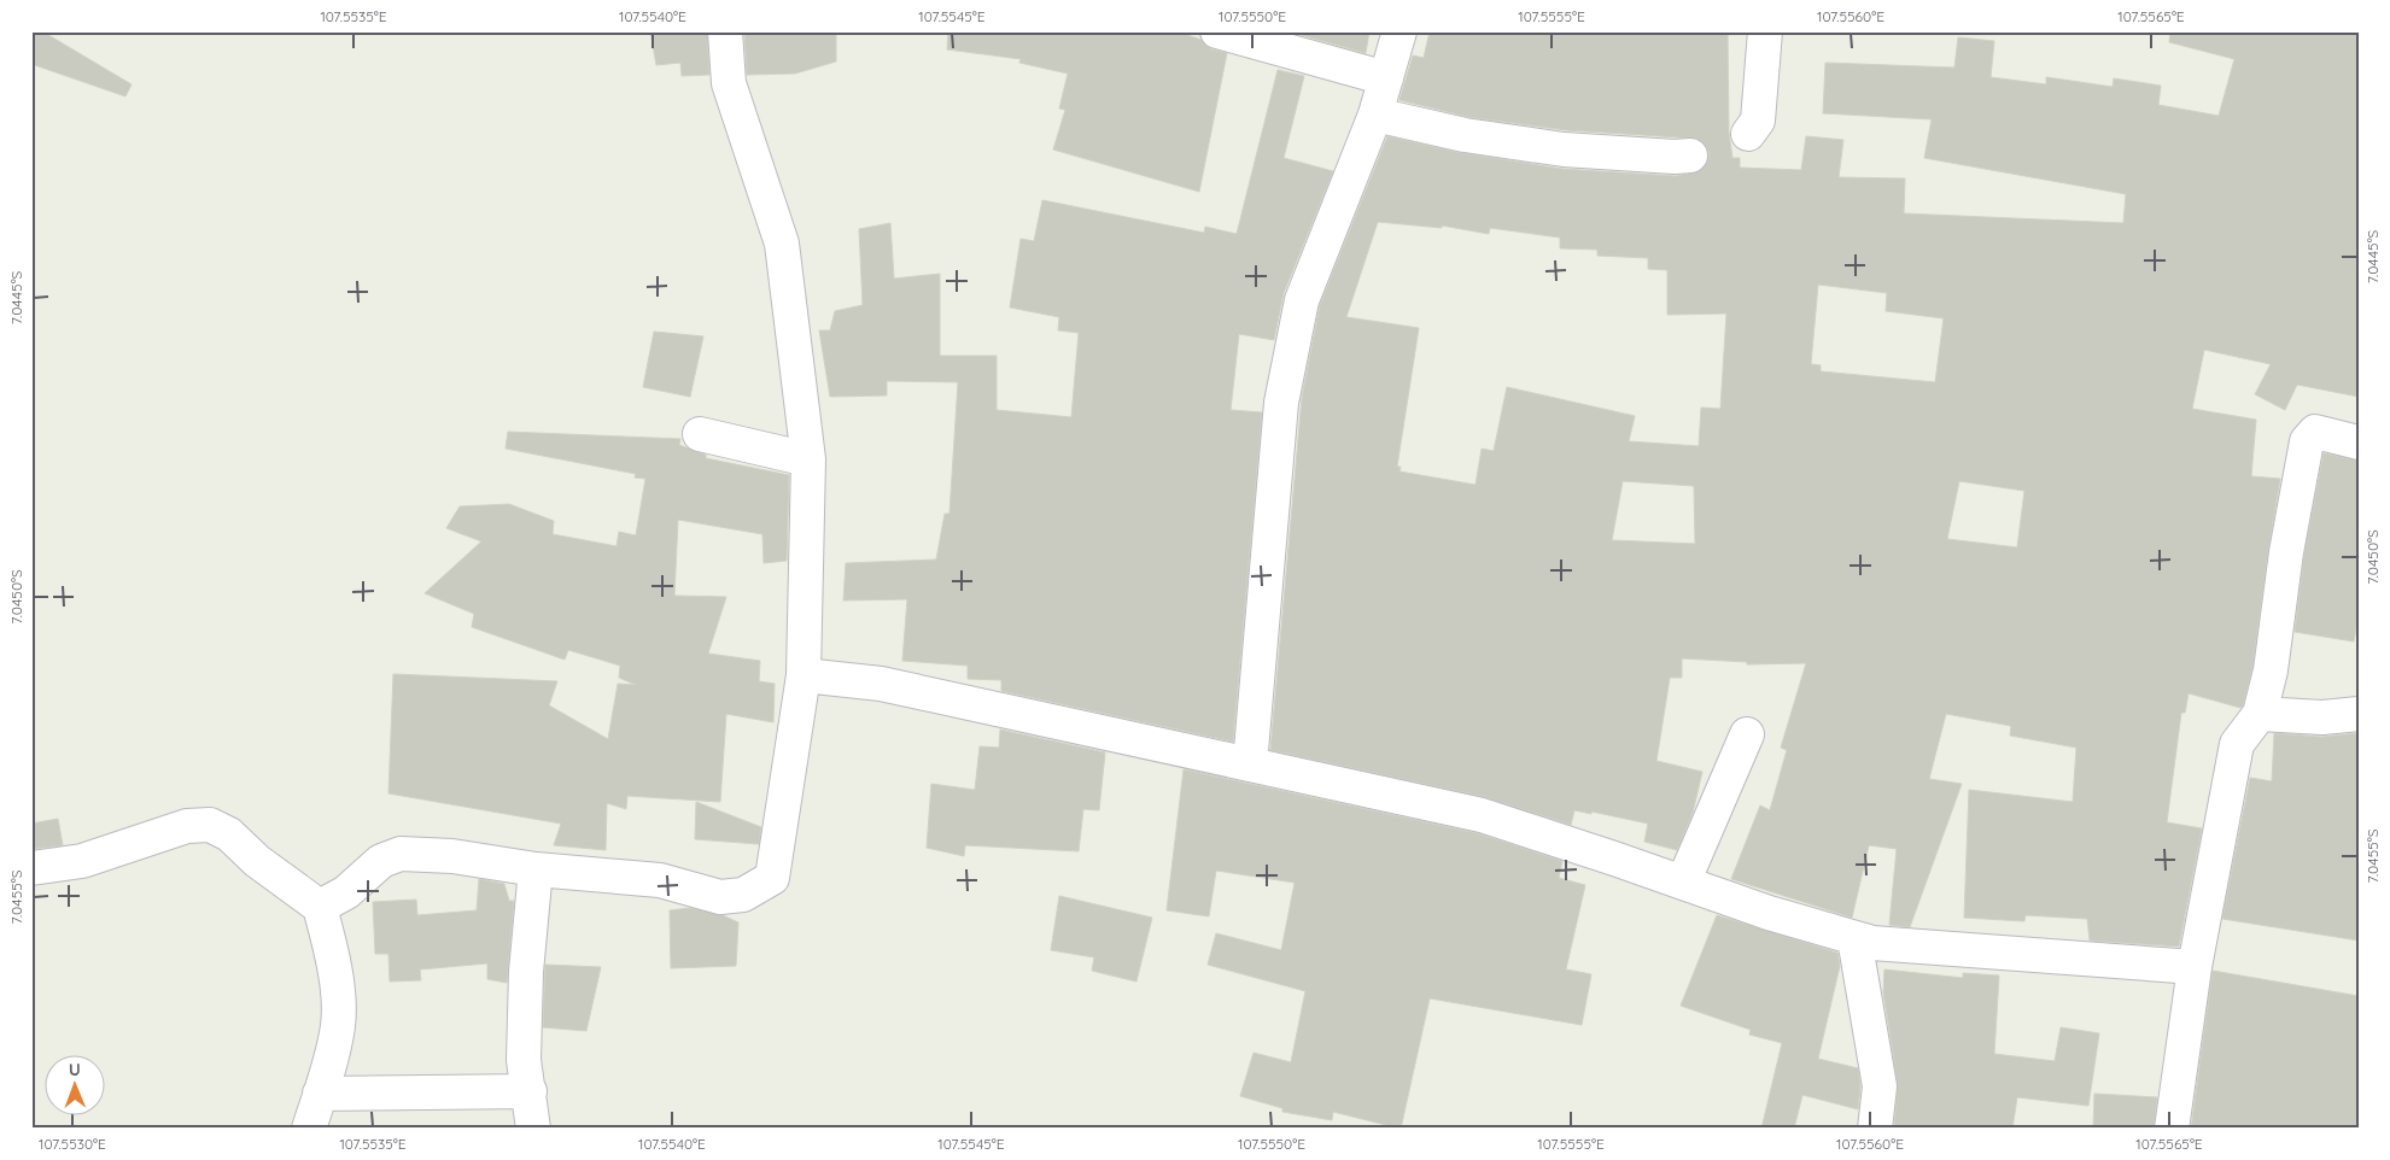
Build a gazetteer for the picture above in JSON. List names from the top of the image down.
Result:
{
  "north": "top",
  "coordinates": [
    "107.5535°E",
    "107.5540°E",
    "107.5545°E",
    "107.5550°E",
    "107.5555°E",
    "107.5560°E",
    "107.5565°E",
    "7.0445°S",
    "7.0450°S",
    "7.0455°S",
    "107.5530°E"
  ]
}
